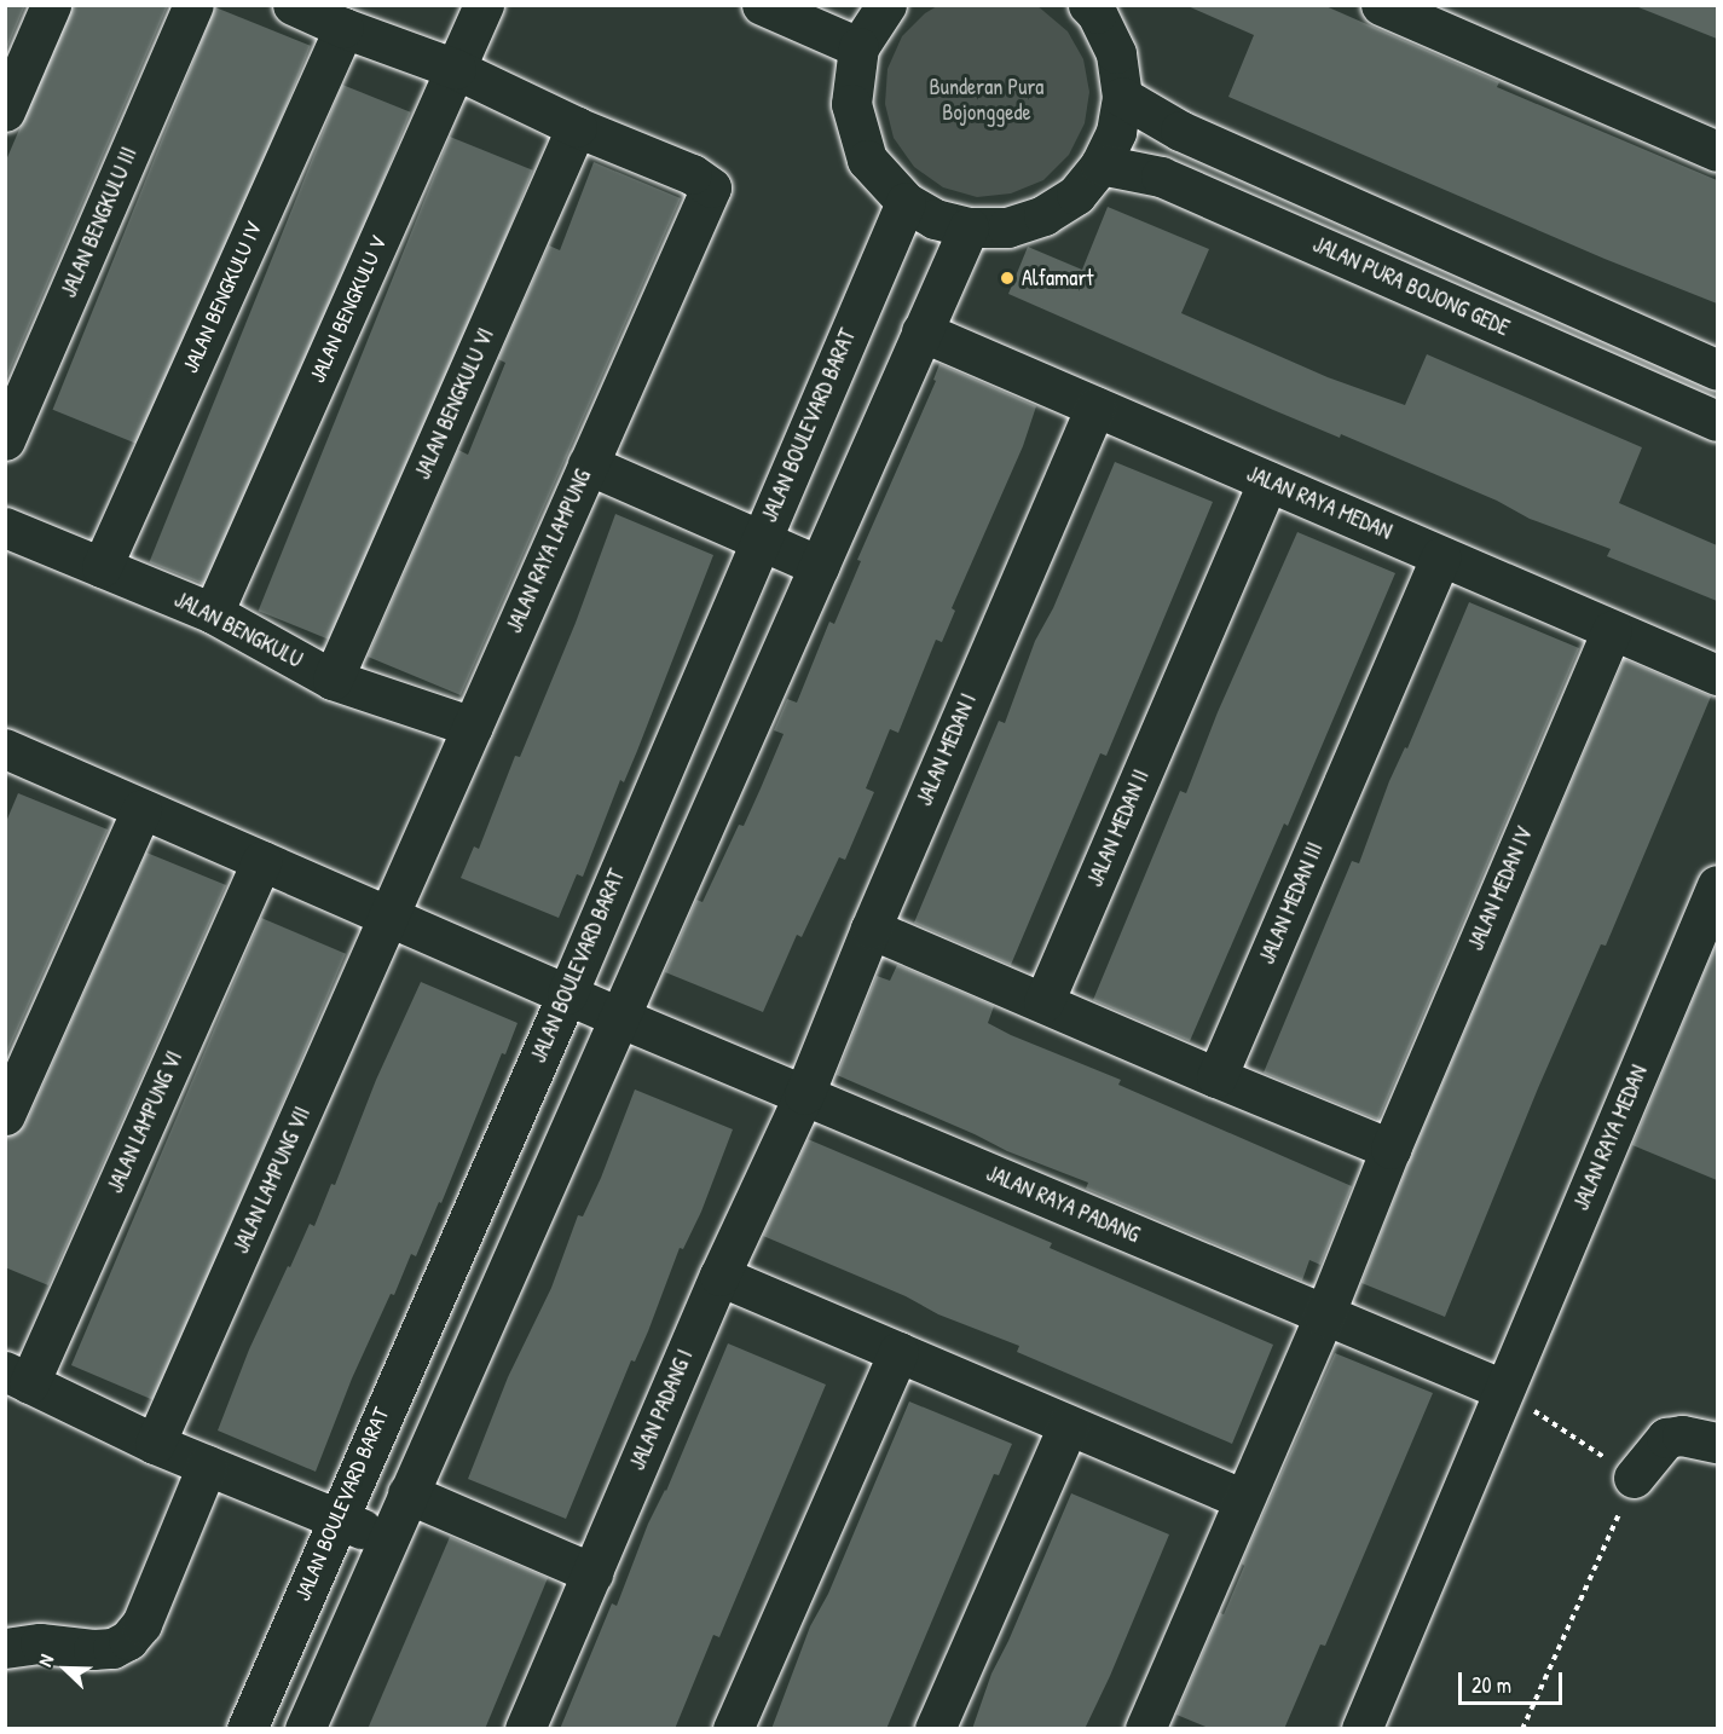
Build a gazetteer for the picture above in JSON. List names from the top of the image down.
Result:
{
  "streets": {
    "street": [
      "JALAN BENGKULU III",
      "JALAN PURA BOJONG GEDE",
      "JALAN BENGKULU IV",
      "JALAN BENGKULU V",
      "JALAN BENGKULU VI",
      "JALAN BOULEVARD BARAT",
      "JALAN RAYA MEDAN",
      "JALAN RAYA LAMPUNG",
      "JALAN BENGKULU",
      "JALAN MEDAN I",
      "JALAN MEDAN II",
      "JALAN MEDAN IV",
      "JALAN MEDAN III",
      "JALAN LAMPUNG VI",
      "JALAN LAMPUNG VII",
      "JALAN RAYA PADANG",
      "JALAN PADANG I"
    ]
  },
  "crossings": [
    ["JALAN BENGKULU IV", "JALAN BENGKULU"],
    ["JALAN BENGKULU V", "JALAN BENGKULU"],
    ["JALAN BENGKULU VI", "JALAN RAYA LAMPUNG"],
    ["JALAN BENGKULU VI", "JALAN BENGKULU"],
    ["JALAN BOULEVARD BARAT", "JALAN RAYA PADANG"],
    ["JALAN RAYA MEDAN", "JALAN MEDAN I"],
    ["JALAN RAYA MEDAN", "JALAN MEDAN II"],
    ["JALAN RAYA MEDAN", "JALAN MEDAN IV"],
    ["JALAN RAYA MEDAN", "JALAN MEDAN III"],
    ["JALAN RAYA MEDAN", "JALAN RAYA PADANG"],
    ["JALAN RAYA LAMPUNG", "JALAN BENGKULU"],
    ["JALAN RAYA LAMPUNG", "JALAN LAMPUNG VII"],
    ["JALAN RAYA LAMPUNG", "JALAN RAYA PADANG"],
    ["JALAN MEDAN I", "JALAN RAYA PADANG"],
    ["JALAN MEDAN I", "JALAN PADANG I"],
    ["JALAN MEDAN IV", "JALAN RAYA PADANG"],
    ["JALAN LAMPUNG VI", "JALAN RAYA PADANG"],
    ["JALAN LAMPUNG VII", "JALAN RAYA PADANG"],
    ["JALAN RAYA PADANG", "JALAN PADANG I"]
  ],
  "parks": ["Bunderan Pura Bojonggede"],
  "places": ["Alfamart"],
  "scale_bar": "20 m",
  "north": "top left"
}
